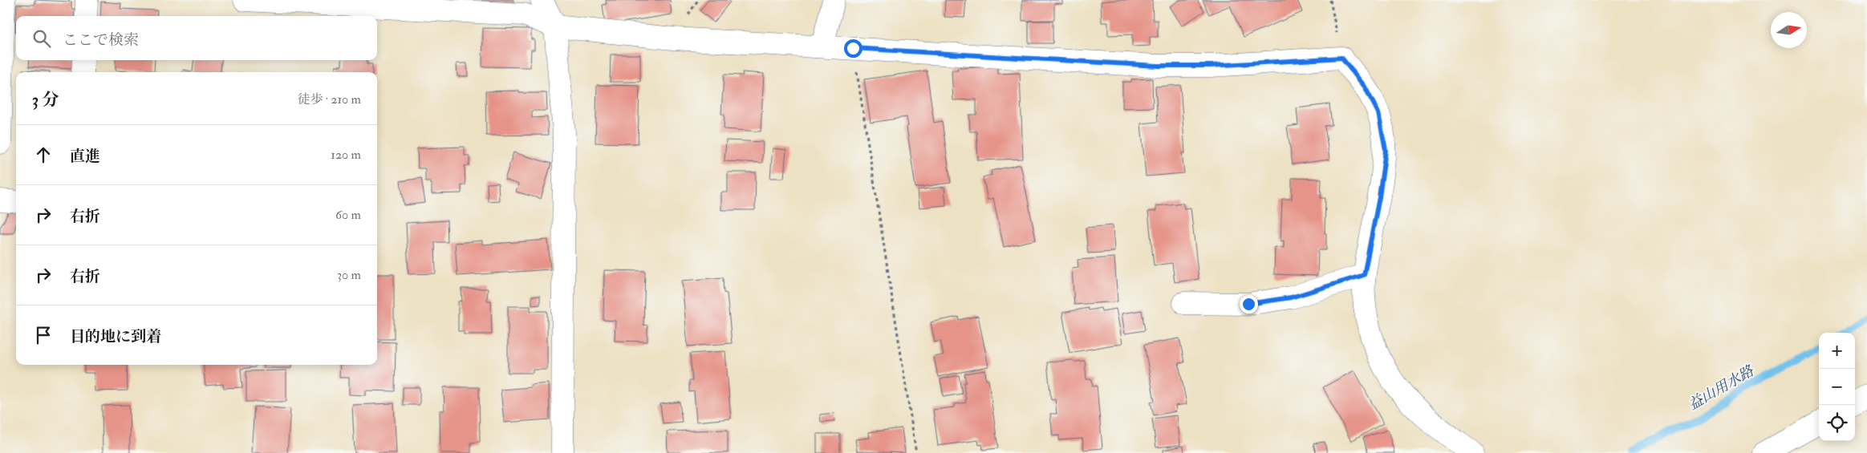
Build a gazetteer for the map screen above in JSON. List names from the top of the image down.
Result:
{
  "water": ["益山用水路"],
  "north": "right",
  "page": {
    "search": "ここで検索",
    "heading": ["3 分", "徒歩 · 210 m"],
    "list": [
      ["直進", "120 m"],
      ["右折", "60 m"],
      ["右折", "30 m"],
      "目的地に到着"
    ],
    "map_buttons": ["+", "−"]
  }
}
